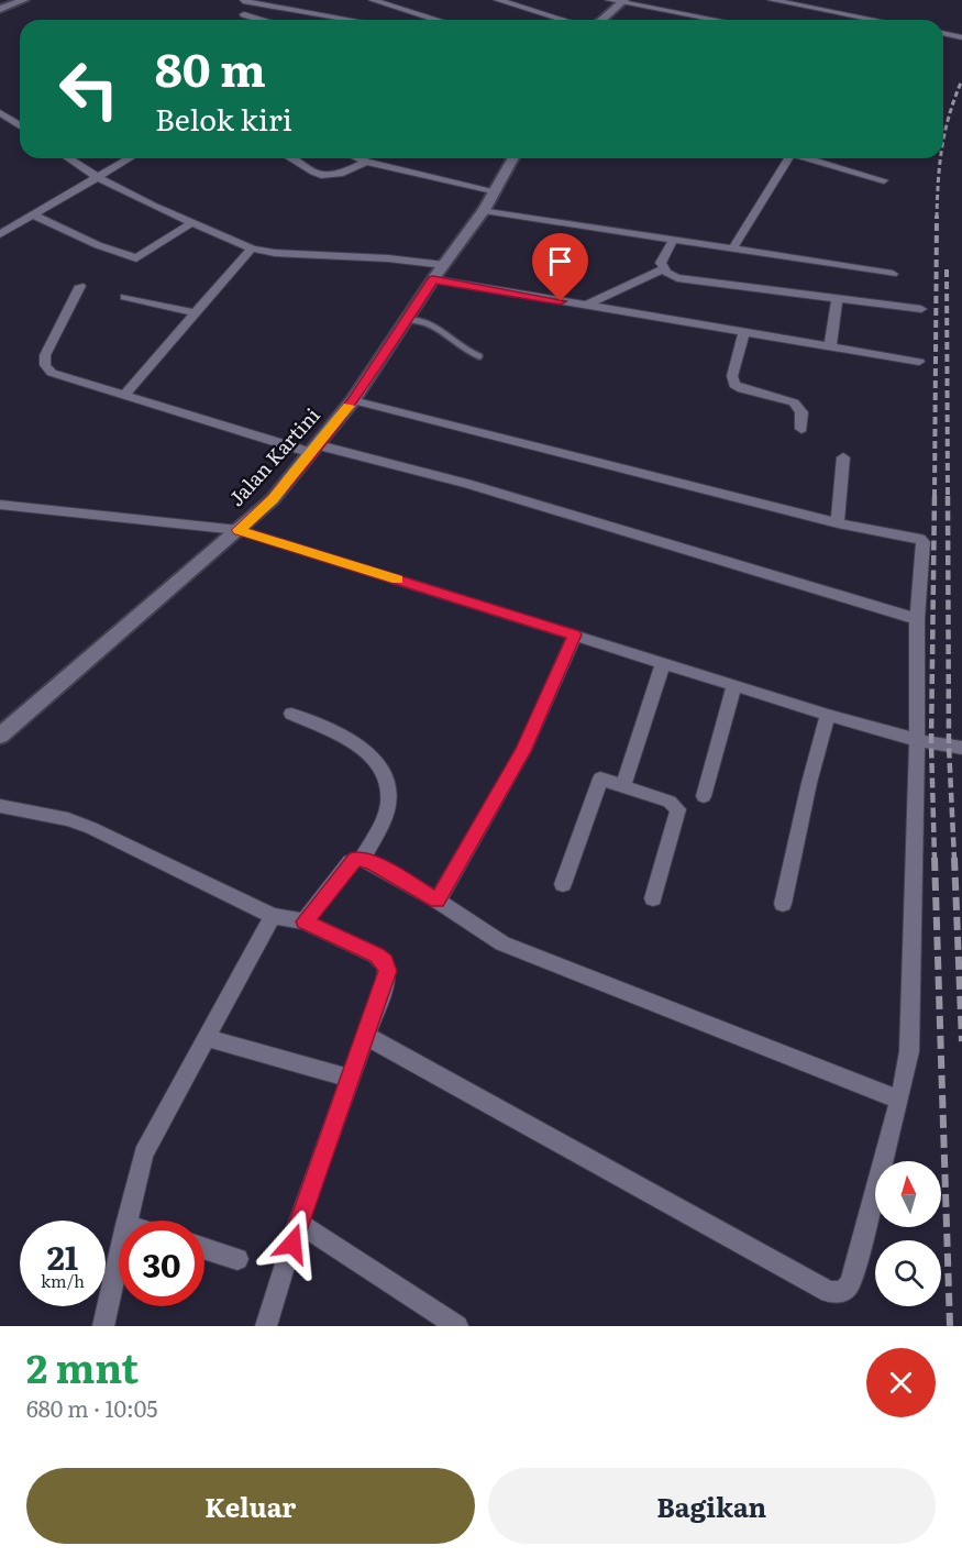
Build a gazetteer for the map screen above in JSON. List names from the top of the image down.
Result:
{
  "streets": {
    "street": ["Jalan Kartini"]
  },
  "north": "top",
  "page": {
    "turn": ["80 m", "Belok kiri"],
    "speed": "21 km/h",
    "limit": "30",
    "heading": ["2 mnt", "680 m · 10:05"],
    "buttons": ["Keluar", "Bagikan"]
  }
}
